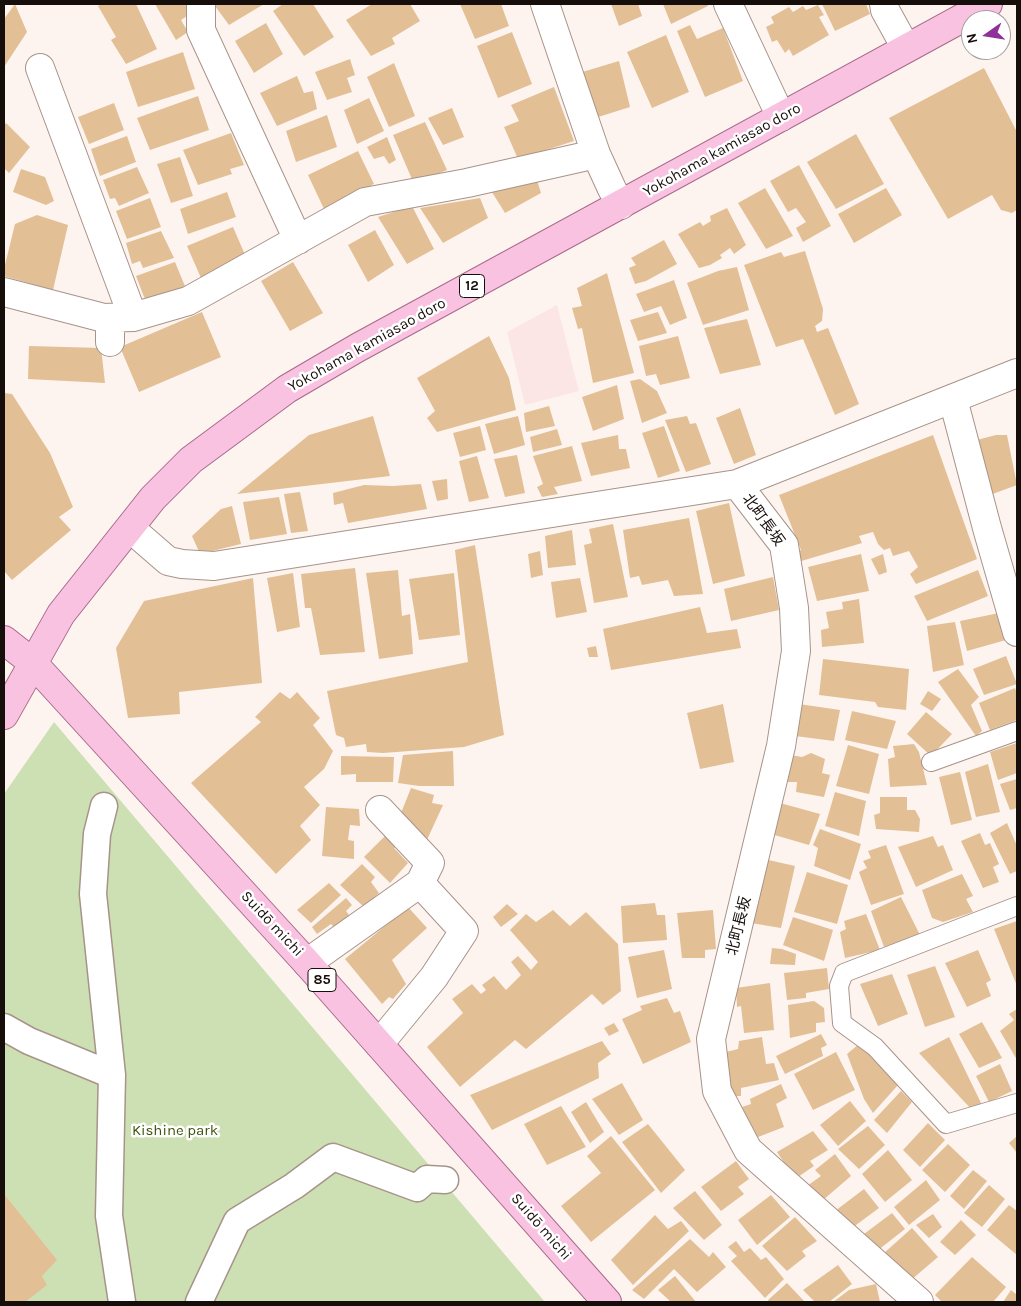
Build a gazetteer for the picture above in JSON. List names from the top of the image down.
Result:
{
  "streets": {
    "main road": [
      "Yokohama kamiasao doro",
      "12",
      "Suidō michi",
      "85"
    ],
    "street": ["北町長坂"]
  },
  "crossings": [
    ["Yokohama kamiasao doro", "12"],
    ["Yokohama kamiasao doro", "Suidō michi"],
    ["Yokohama kamiasao doro", "85"],
    ["12", "Suidō michi"],
    ["12", "85"],
    ["Suidō michi", "85"]
  ],
  "parks": ["Kishine park"],
  "north": "left"
}
